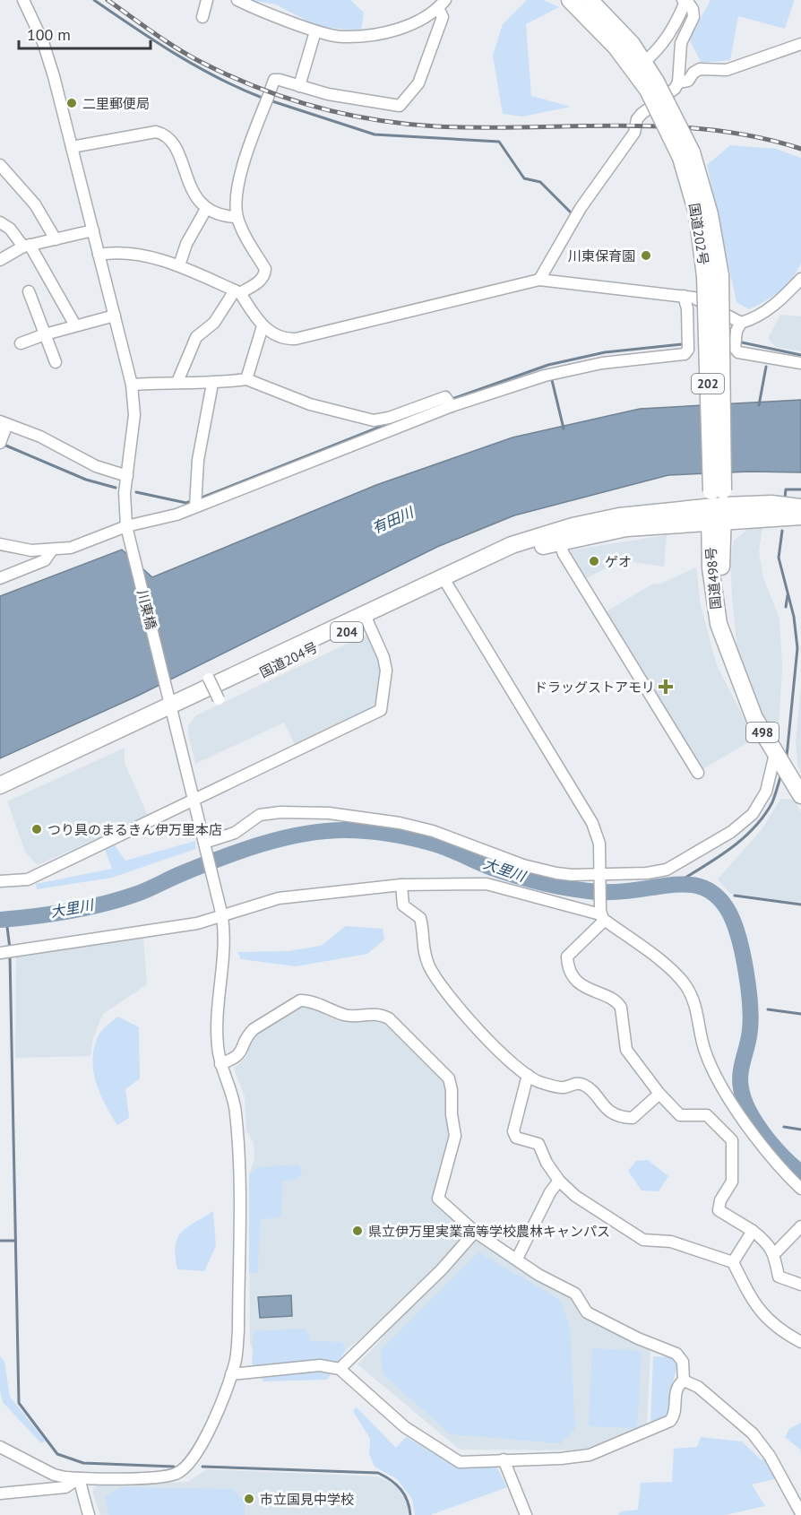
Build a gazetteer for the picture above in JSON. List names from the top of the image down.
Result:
{
  "streets": {
    "highway": [
      "国道202号",
      "202",
      "国道498号",
      "204",
      "国道204号",
      "498"
    ],
    "street": ["川東橋"]
  },
  "crossings": [
    ["国道202号", "国道498号"],
    ["国道202号", "国道204号"],
    ["国道498号", "国道204号"],
    ["川東橋", "国道204号"]
  ],
  "water": ["有田川", "大里川"],
  "places": {
    "other": [
      "二里郵便局",
      "川東保育園",
      "ゲオ",
      "つり具のまるきん伊万里本店",
      "県立伊万里実業高等学校農林キャンパス",
      "市立国見中学校"
    ],
    "health": ["ドラッグストアモリ"]
  },
  "scale_bar": "100 m"
}
